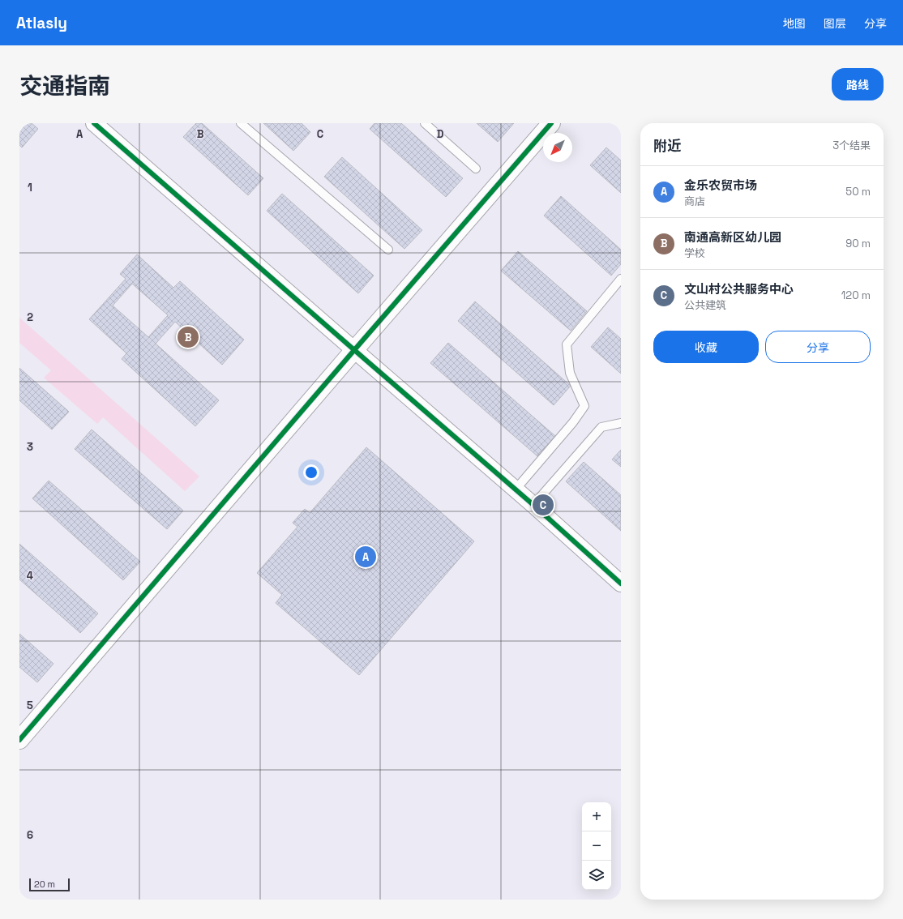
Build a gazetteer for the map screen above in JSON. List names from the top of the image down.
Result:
{
  "scale_bar": "20 m",
  "north": "bottom left",
  "page": {
    "header": "Atlasly",
    "nav": ["地图", "图层", "分享"],
    "title": "交通指南",
    "buttons": [
      "路线",
      ["收藏", "分享"]
    ],
    "heading": ["附近", "3个结果"],
    "list": [
      {
        "mark": "A",
        "name": "金乐农贸市场",
        "note": "商店",
        "value": "50 m"
      },
      {
        "mark": "B",
        "name": "南通高新区幼儿园",
        "note": "学校",
        "value": "90 m"
      },
      {
        "mark": "C",
        "name": "文山村公共服务中心",
        "note": "公共建筑",
        "value": "120 m"
      }
    ],
    "pins": ["B", "C", "A"],
    "map_buttons": ["+", "−"],
    "scale": "20 m"
  },
  "grid": {
    "columns": [
      "A",
      "B",
      "C",
      "D"
    ],
    "rows": [
      "1",
      "2",
      "3",
      "4",
      "5",
      "6"
    ]
  }
}
